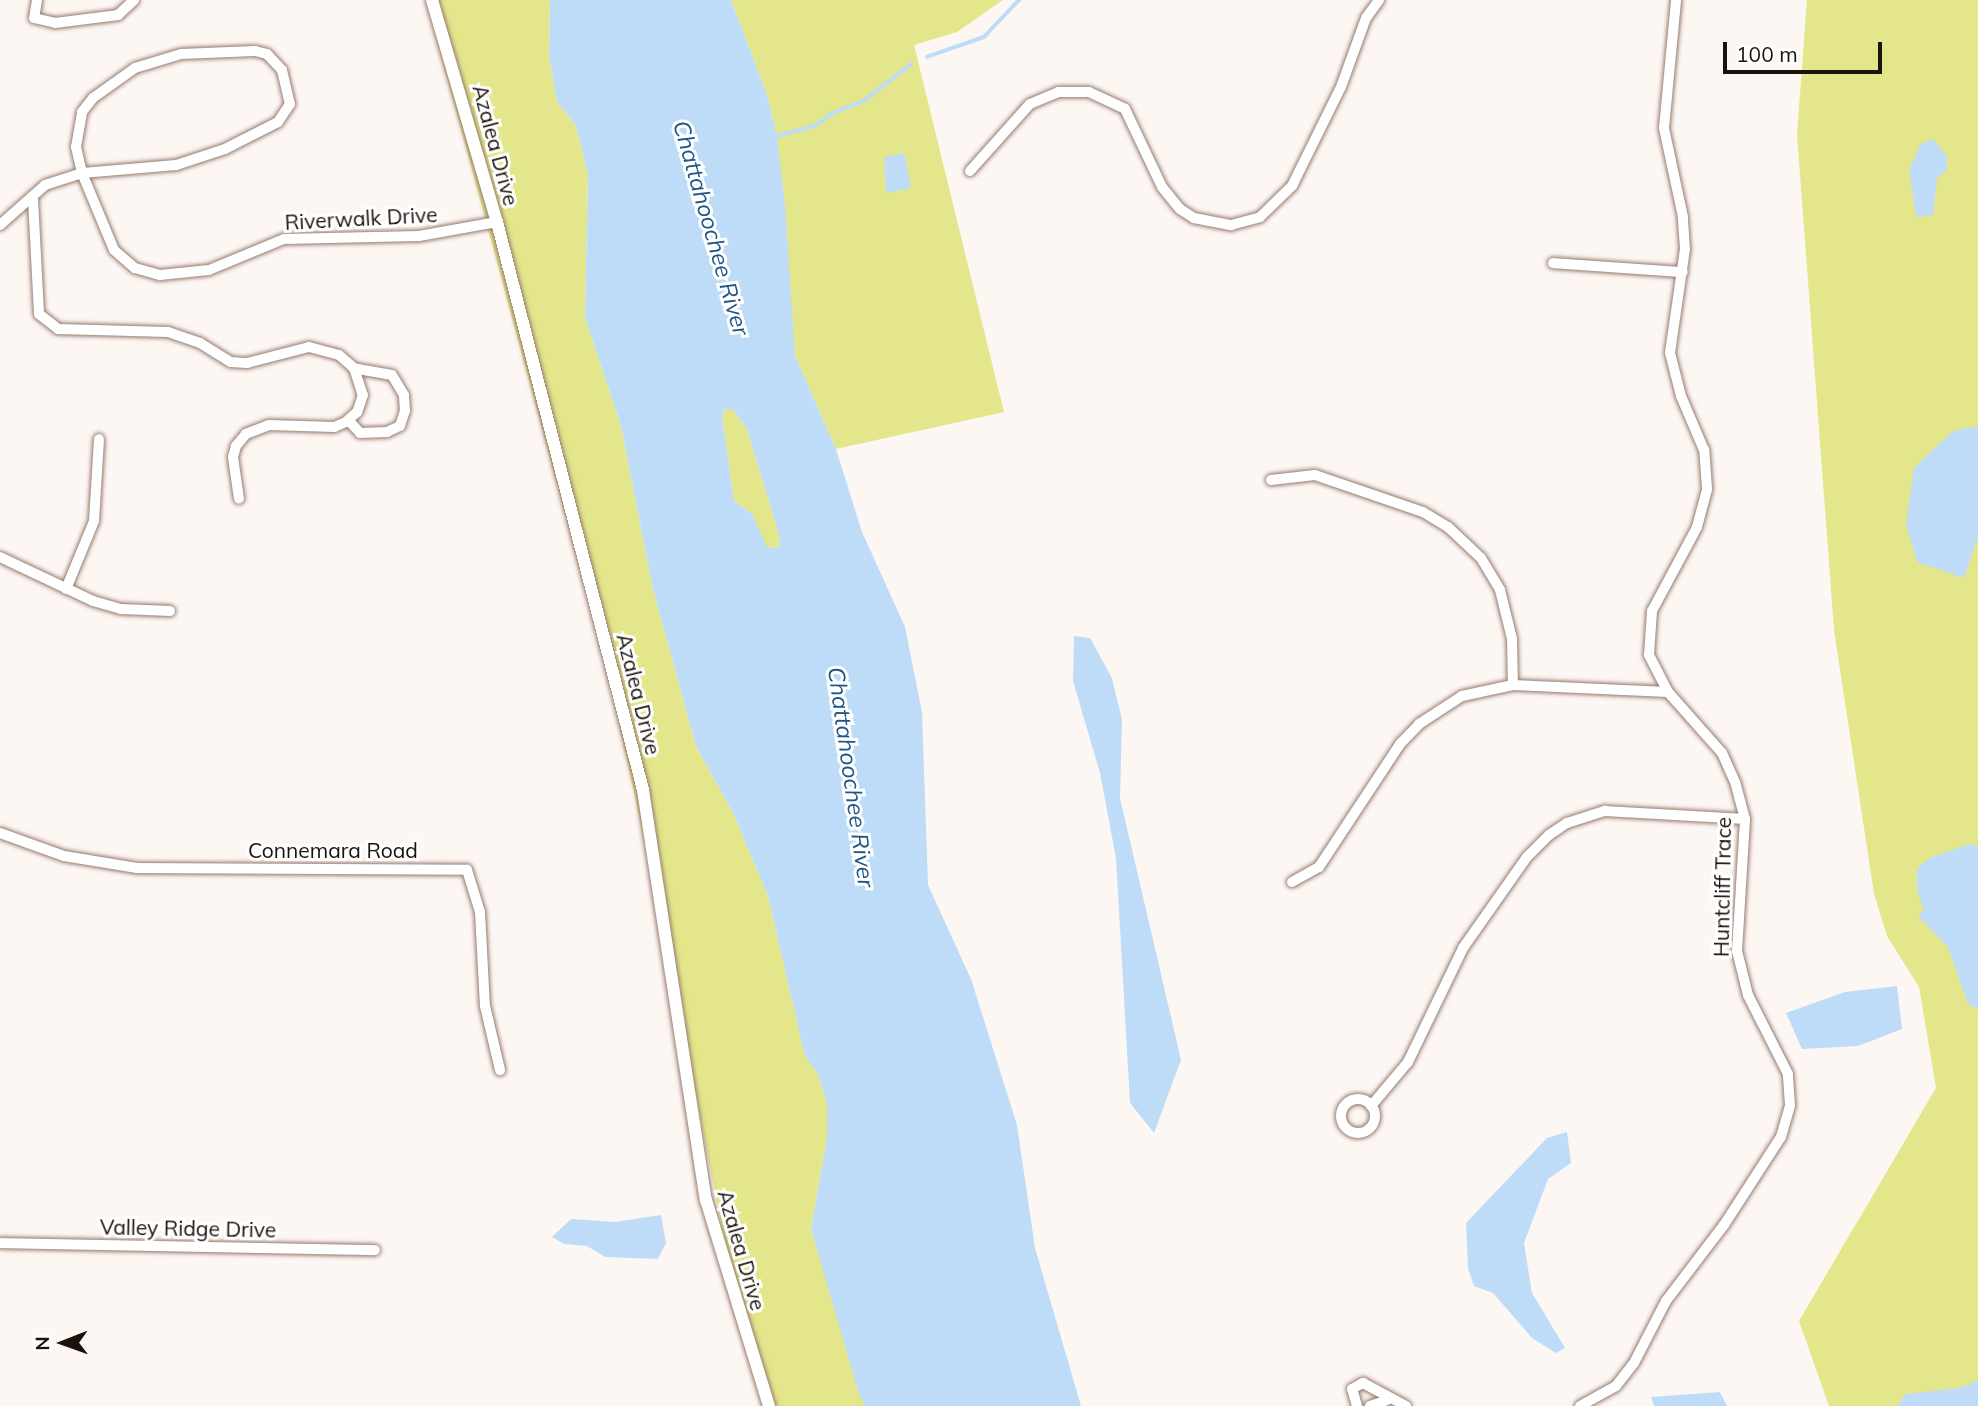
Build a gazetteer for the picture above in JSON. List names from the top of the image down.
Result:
{
  "streets": {
    "street": [
      "Azalea Drive",
      "Riverwalk Drive",
      "Connemara Road",
      "Huntcliff Trace",
      "Valley Ridge Drive"
    ]
  },
  "crossings": [
    ["Azalea Drive", "Riverwalk Drive"]
  ],
  "water": ["Chattahoochee River"],
  "scale_bar": "100 m",
  "north": "left"
}
